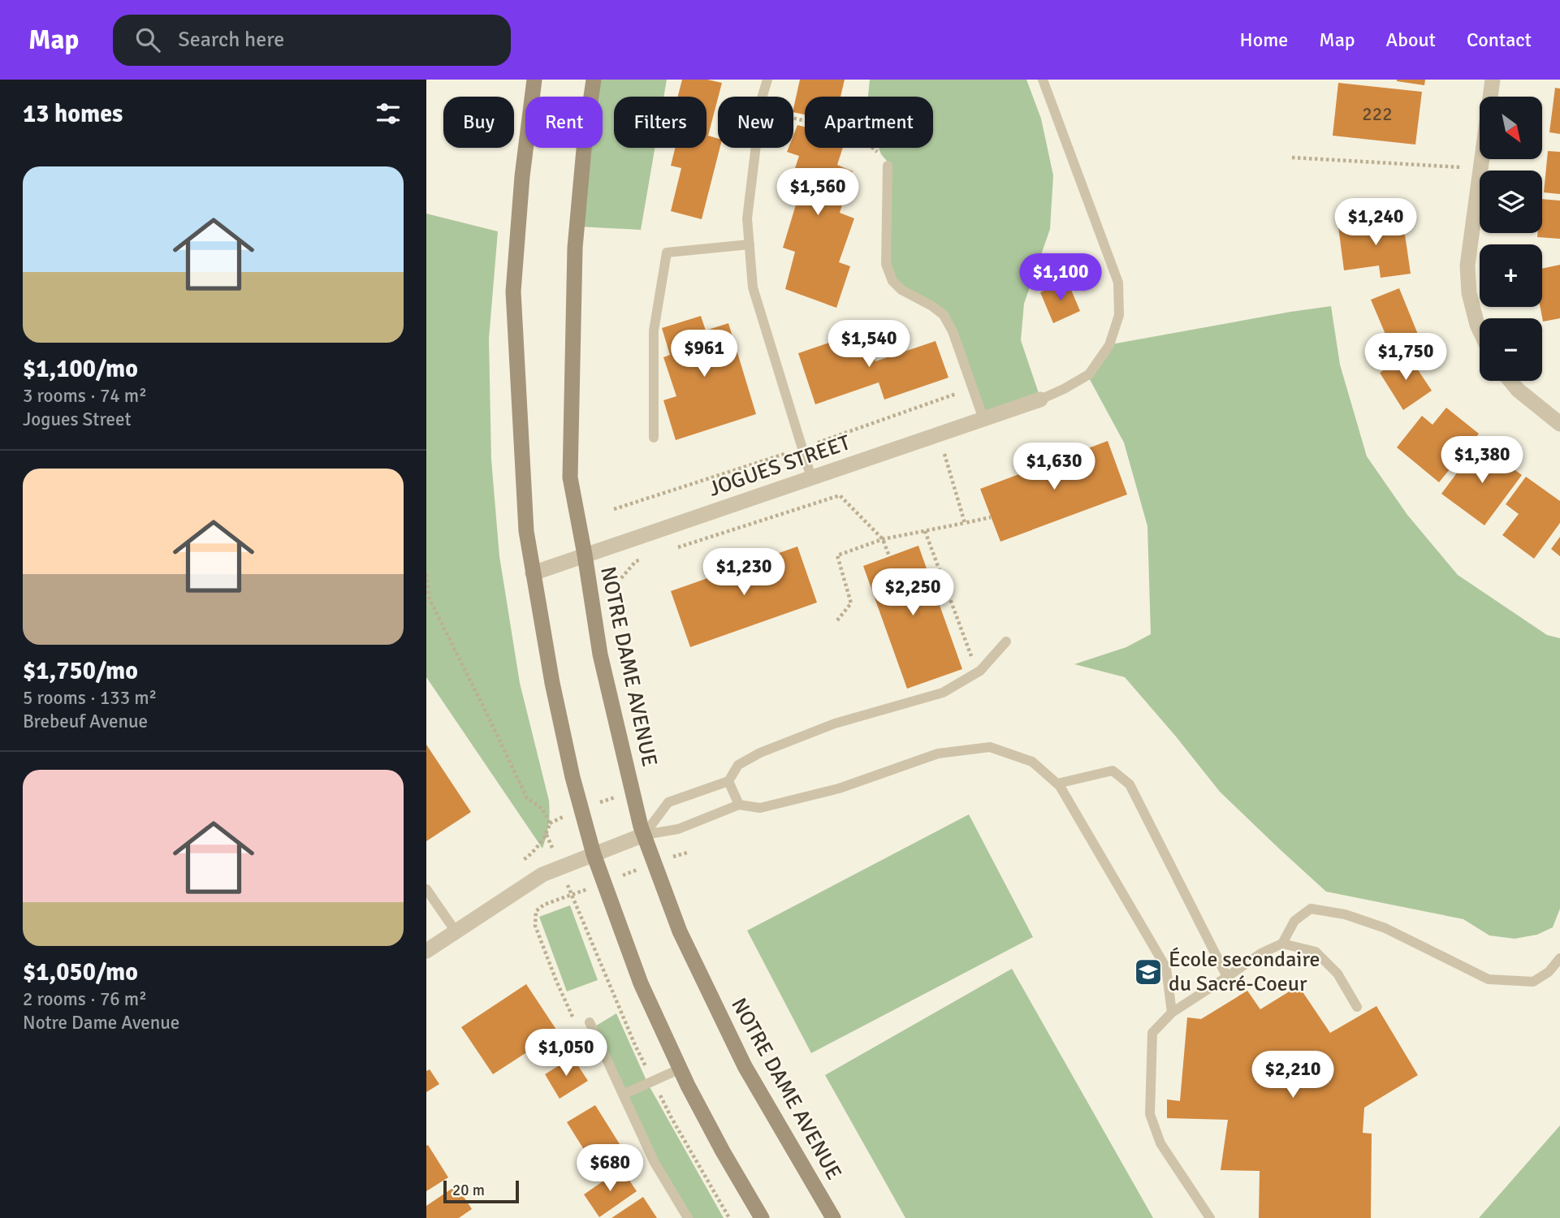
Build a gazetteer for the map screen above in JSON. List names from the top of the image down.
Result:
{
  "streets": {
    "main road": ["NOTRE DAME AVENUE"],
    "street": ["JOGUES STREET"]
  },
  "crossings": [
    ["JOGUES STREET", "NOTRE DAME AVENUE"]
  ],
  "places": {
    "school or university": ["École secondaire du Sacré-Coeur"]
  },
  "house_numbers": ["222"],
  "scale_bar": "20 m",
  "north": "bottom right",
  "page": {
    "header": "Map",
    "search": "Search here",
    "nav": [
      "Home",
      "Map",
      "About",
      "Contact"
    ],
    "heading": "13 homes",
    "map_buttons": ["+", "−"],
    "chip": [
      "Buy",
      "Rent",
      "Filters",
      "New",
      "Apartment"
    ],
    "list": [
      {
        "name": "$1,100/mo",
        "note": "3 rooms · 74 m² · Jogues Street"
      },
      {
        "name": "$1,750/mo",
        "note": "5 rooms · 133 m² · Brebeuf Avenue"
      },
      {
        "name": "$1,050/mo",
        "note": "2 rooms · 76 m² · Notre Dame Avenue"
      }
    ],
    "price": [
      "$1,560",
      "$1,240",
      "$1,100",
      "$1,540",
      "$961",
      "$1,750",
      "$1,380",
      "$1,630",
      "$1,230",
      "$2,250",
      "$1,050",
      "$2,210",
      "$680"
    ],
    "scale": "20 m"
  }
}
